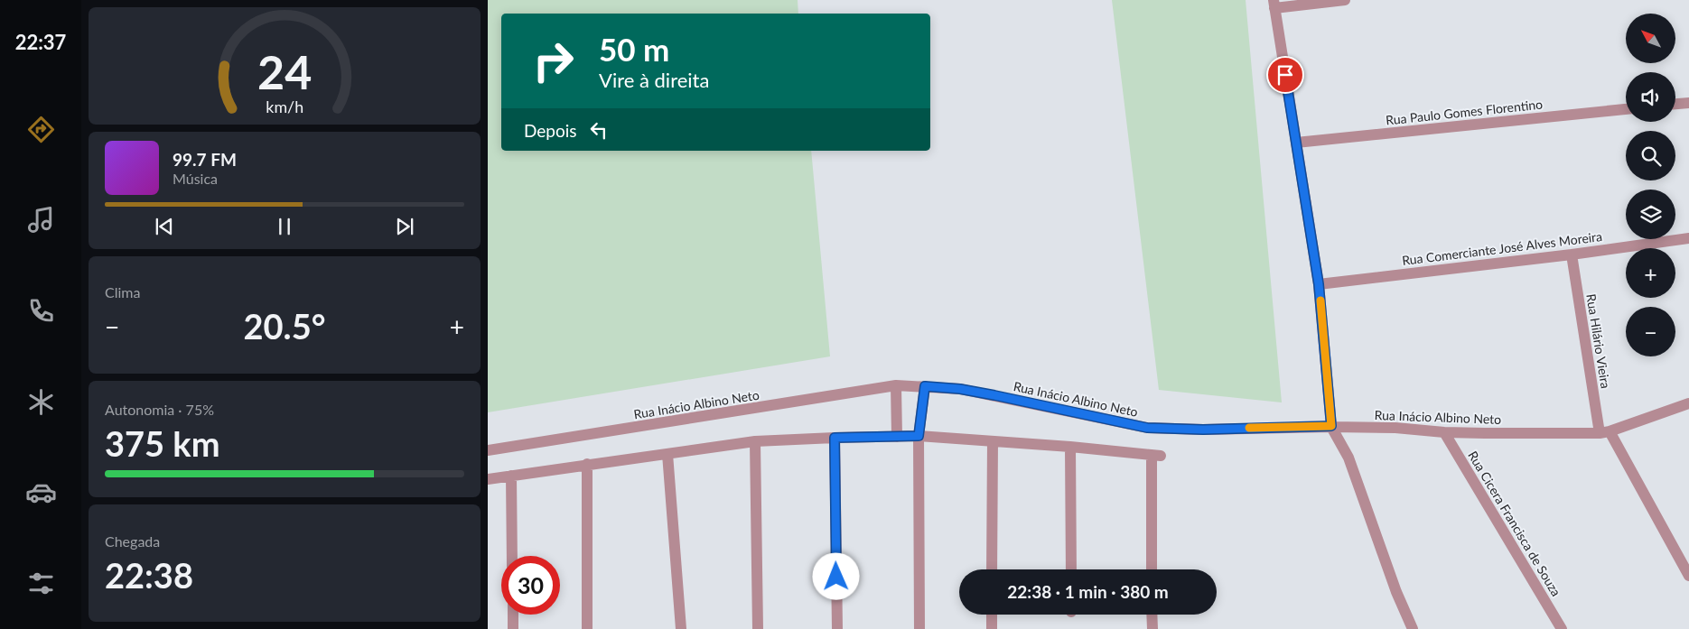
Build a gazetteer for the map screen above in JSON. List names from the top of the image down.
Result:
{
  "streets": {
    "street": [
      "Rua Paulo Gomes Florentino",
      "Rua Comerciante José Alves Moreira",
      "Rua Hilário Vieira",
      "Rua Inácio Albino Neto",
      "Rua Cicera Francisca de Souza"
    ]
  },
  "crossings": [
    ["Rua Comerciante José Alves Moreira", "Rua Hilário Vieira"],
    ["Rua Hilário Vieira", "Rua Inácio Albino Neto"],
    ["Rua Inácio Albino Neto", "Rua Cicera Francisca de Souza"]
  ],
  "north": "top left",
  "page": {
    "tabs": "22:37",
    "map_buttons": ["+", "−"],
    "turn": ["50 m", "Vire à direita"],
    "then": "Depois",
    "song": ["99.7 FM", "Música"],
    "tile": [
      "Clima",
      ["Autonomia · 75%", "375 km"],
      ["Chegada", "22:38"]
    ],
    "heat": ["−", "20.5°", "+"],
    "limit": "30",
    "trip": "22:38 · 1 min · 380 m",
    "gauge": ["24", "km/h"]
  }
}
